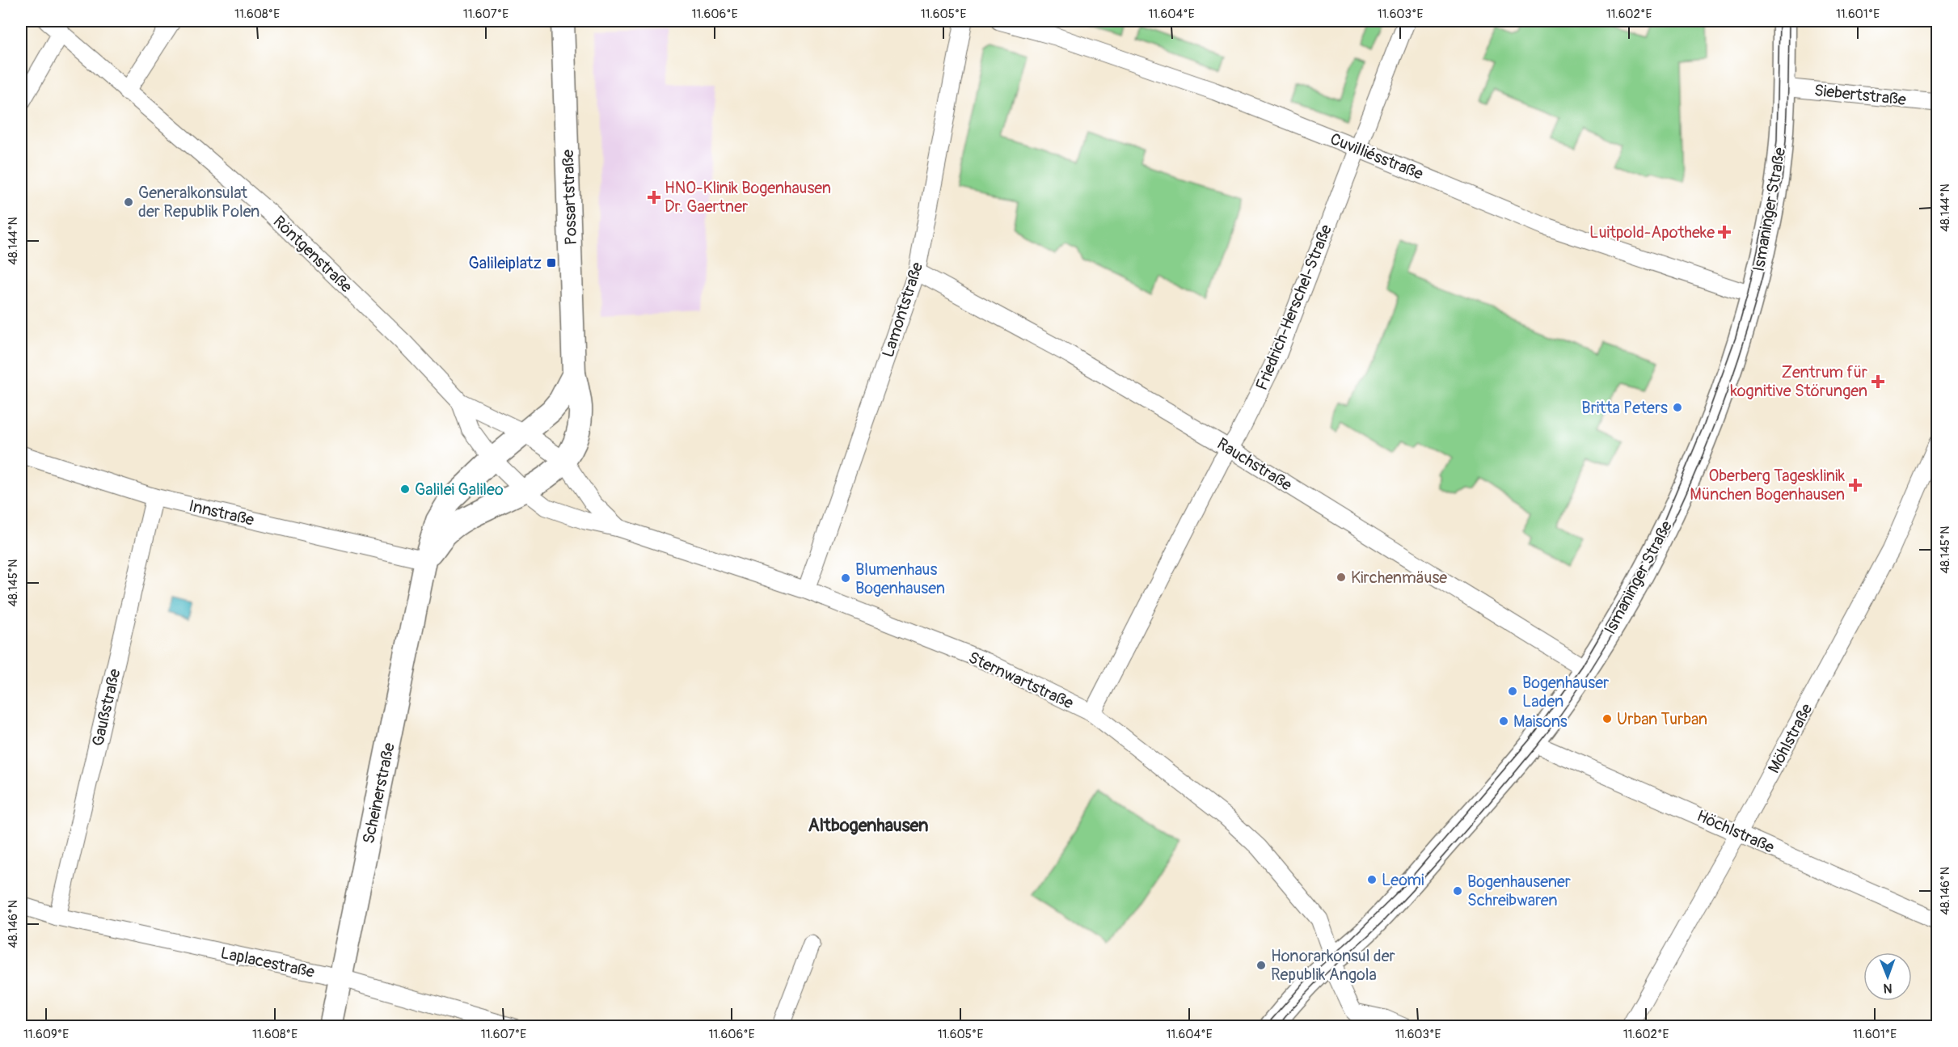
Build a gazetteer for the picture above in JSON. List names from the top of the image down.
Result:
{
  "streets": {
    "street": [
      "Siebertstraße",
      "Cuvilliésstraße",
      "Possartstraße",
      "Ismaninger Straße",
      "Röntgenstraße",
      "Friedrich-Herschel-Straße",
      "Lamontstraße",
      "Rauchstraße",
      "Innstraße",
      "Sternwartstraße",
      "Gaußstraße",
      "Möhlstraße",
      "Scheinerstraße",
      "Höchlstraße",
      "Laplacestraße"
    ]
  },
  "crossings": [
    ["Siebertstraße", "Ismaninger Straße"],
    ["Cuvilliésstraße", "Ismaninger Straße"],
    ["Cuvilliésstraße", "Friedrich-Herschel-Straße"],
    ["Ismaninger Straße", "Rauchstraße"],
    ["Ismaninger Straße", "Sternwartstraße"],
    ["Ismaninger Straße", "Höchlstraße"],
    ["Friedrich-Herschel-Straße", "Rauchstraße"],
    ["Friedrich-Herschel-Straße", "Sternwartstraße"],
    ["Lamontstraße", "Rauchstraße"],
    ["Lamontstraße", "Sternwartstraße"],
    ["Innstraße", "Gaußstraße"],
    ["Innstraße", "Scheinerstraße"],
    ["Gaußstraße", "Laplacestraße"],
    ["Möhlstraße", "Höchlstraße"],
    ["Scheinerstraße", "Laplacestraße"]
  ],
  "districts": ["Altbogenhausen"],
  "places": {
    "health": [
      "HNO-Klinik Bogenhausen Dr. Gaertner",
      "Luitpold-Apotheke",
      "Zentrum für kognitive Störungen",
      "Oberberg Tagesklinik München Bogenhausen"
    ],
    "other": [
      "Generalkonsulat der Republik Polen",
      "Britta Peters",
      "Galilei Galileo",
      "Kirchenmäuse",
      "Blumenhaus Bogenhausen",
      "Bogenhauser Laden",
      "Urban Turban",
      "Maisons",
      "Leomi",
      "Bogenhausener Schreibwaren",
      "Honorarkonsul der Republik Angola"
    ],
    "transit": ["Galileiplatz"]
  },
  "north": "bottom",
  "coordinates": [
    "11.608°E",
    "11.607°E",
    "11.606°E",
    "11.605°E",
    "11.604°E",
    "11.603°E",
    "11.602°E",
    "11.601°E",
    "48.144°N",
    "48.145°N",
    "48.146°N",
    "11.609°E"
  ]
}
